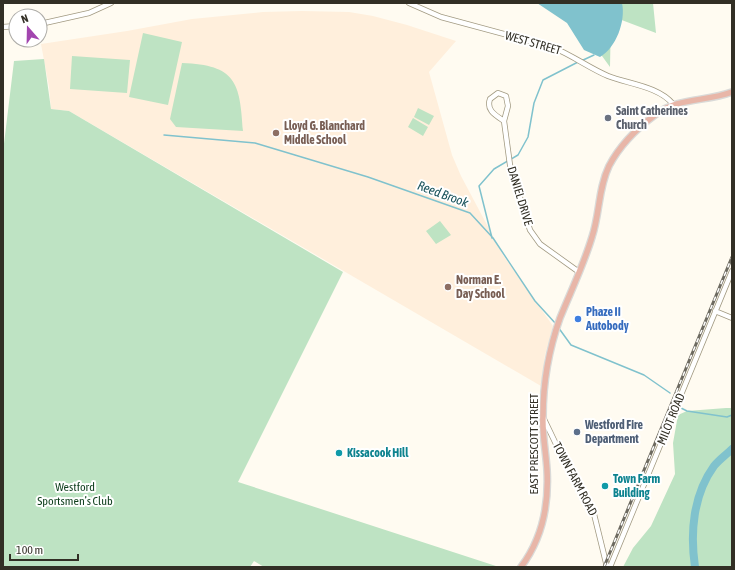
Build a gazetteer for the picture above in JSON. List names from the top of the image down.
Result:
{
  "streets": {
    "main road": ["EAST PRESCOTT STREET"],
    "street": [
      "WEST STREET",
      "DANIEL DRIVE",
      "MILOT ROAD",
      "TOWN FARM ROAD"
    ]
  },
  "crossings": [
    ["WEST STREET", "EAST PRESCOTT STREET"],
    ["DANIEL DRIVE", "EAST PRESCOTT STREET"],
    ["MILOT ROAD", "TOWN FARM ROAD"],
    ["EAST PRESCOTT STREET", "TOWN FARM ROAD"]
  ],
  "water": ["Reed Brook"],
  "parks": ["Westford Sportsmen’s Club"],
  "places": [
    "Saint Catherines Church",
    "Lloyd G. Blanchard Middle School",
    "Norman E. Day School",
    "Phaze II Autobody",
    "Westford Fire Department",
    "Kissacook Hill",
    "Town Farm Building"
  ],
  "scale_bar": "100 m",
  "north": "top"
}
